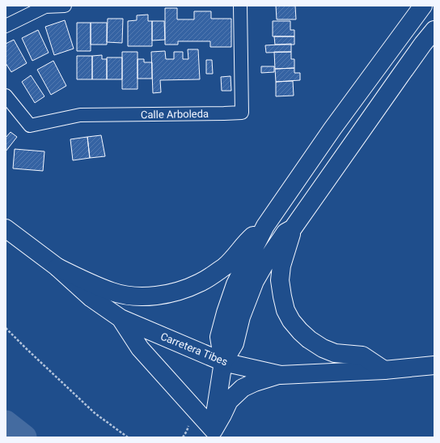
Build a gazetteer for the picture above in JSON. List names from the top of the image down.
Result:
{
  "streets": {
    "main road": ["Carretera Tibes"],
    "street": ["Calle Arboleda"]
  }
}
